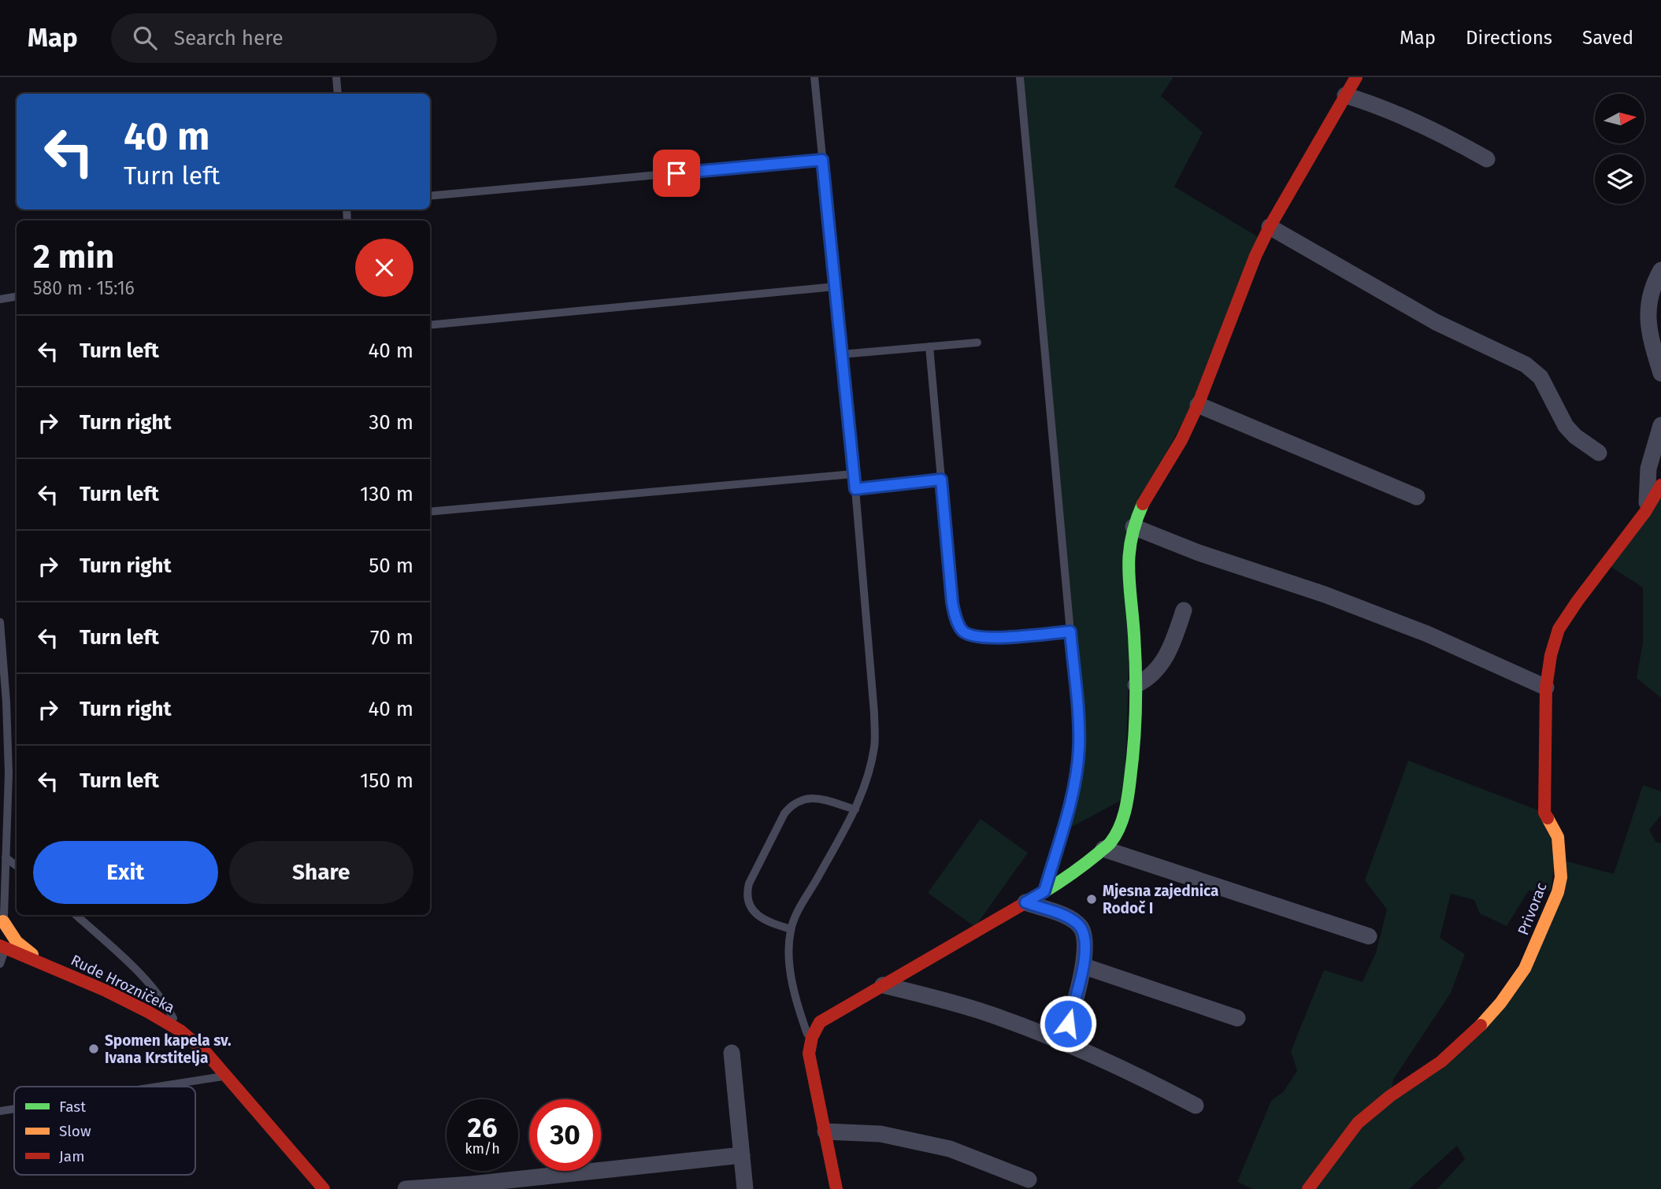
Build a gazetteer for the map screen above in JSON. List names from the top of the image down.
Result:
{
  "streets": {
    "street": ["Privorac", "Rude Hrozničeka"]
  },
  "places": ["Mjesna zajednica Rodoč I", "Spomen kapela sv. Ivana Krstitelja"],
  "legend": ["Fast", "Slow", "Jam"],
  "north": "right",
  "page": {
    "header": "Map",
    "search": "Search here",
    "nav": ["Map", "Directions", "Saved"],
    "turn": ["40 m", "Turn left"],
    "heading": ["2 min", "580 m · 15:16"],
    "list": [
      {
        "name": "Turn left",
        "value": "40 m"
      },
      {
        "name": "Turn right",
        "value": "30 m"
      },
      {
        "name": "Turn left",
        "value": "130 m"
      },
      {
        "name": "Turn right",
        "value": "50 m"
      },
      {
        "name": "Turn left",
        "value": "70 m"
      },
      {
        "name": "Turn right",
        "value": "40 m"
      },
      {
        "name": "Turn left",
        "value": "150 m"
      }
    ],
    "buttons": ["Exit", "Share"],
    "speed": "26 km/h",
    "limit": "30"
  }
}
